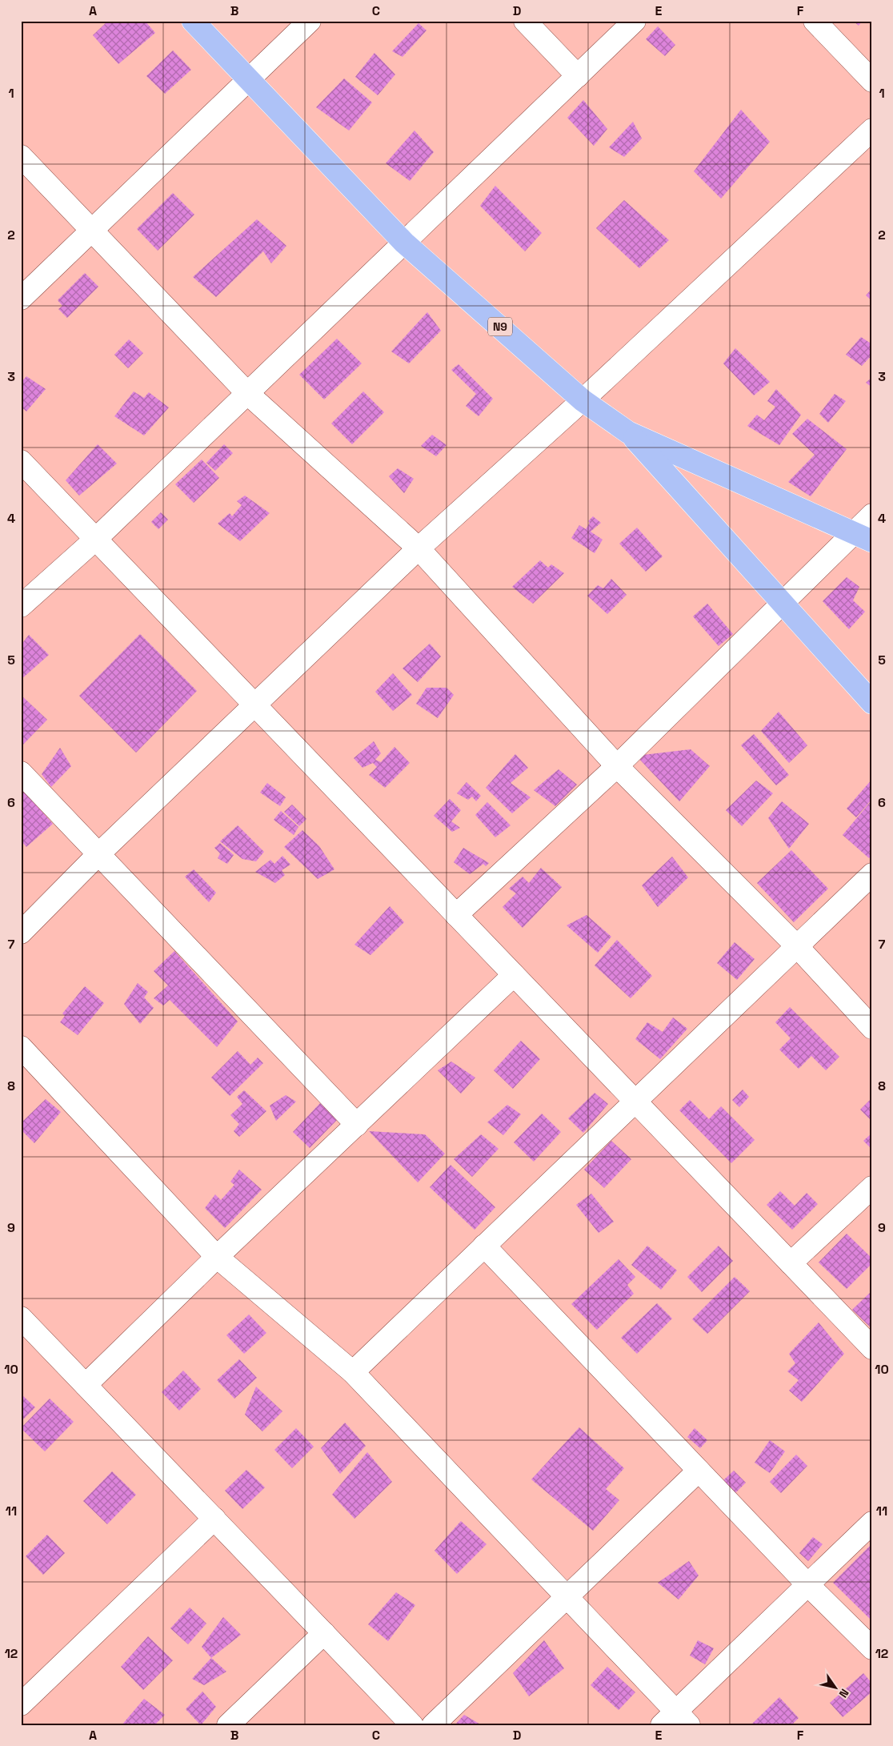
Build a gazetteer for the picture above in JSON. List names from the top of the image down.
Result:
{
  "streets": {
    "main road": ["N9"]
  },
  "north": "bottom right",
  "grid": {
    "columns": [
      "A",
      "B",
      "C",
      "D",
      "E",
      "F"
    ],
    "rows": [
      "1",
      "2",
      "3",
      "4",
      "5",
      "6",
      "7",
      "8",
      "9",
      "10",
      "11",
      "12"
    ]
  }
}
